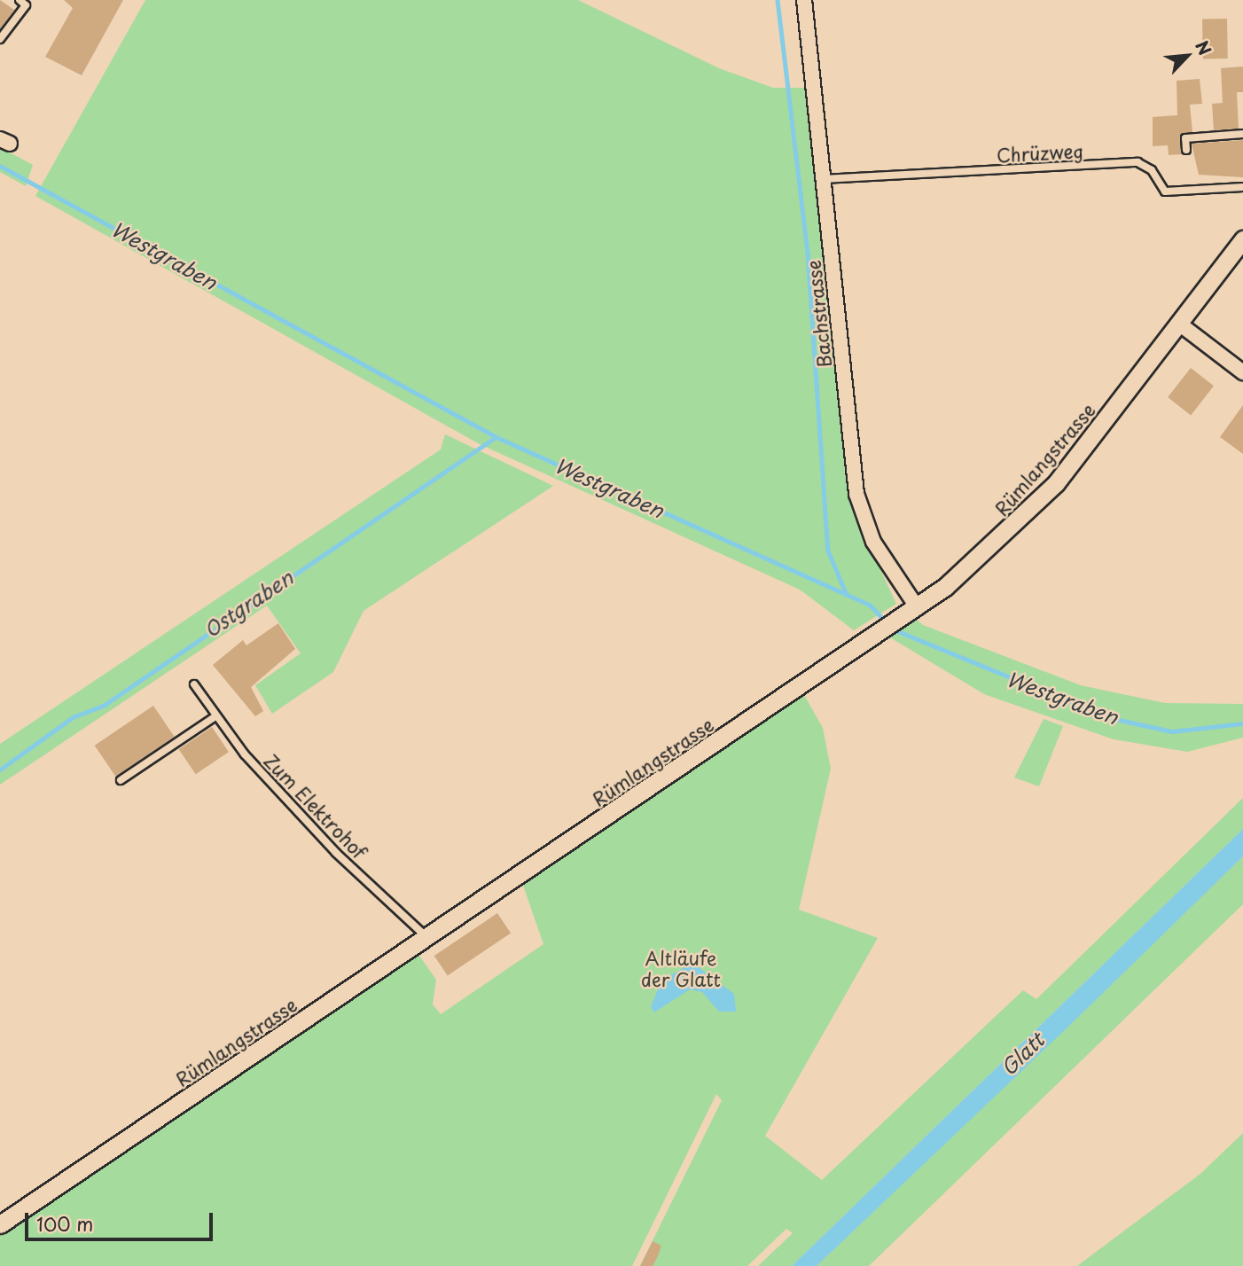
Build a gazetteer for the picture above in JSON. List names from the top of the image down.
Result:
{
  "streets": {
    "street": ["Bachstrasse", "Rümlangstrasse"],
    "lane": ["Chrüzweg", "Zum Elektrohof"]
  },
  "crossings": [
    ["Chrüzweg", "Bachstrasse"],
    ["Bachstrasse", "Rümlangstrasse"],
    ["Rümlangstrasse", "Zum Elektrohof"]
  ],
  "water": ["Westgraben", "Ostgraben", "Glatt"],
  "parks": ["Altläufe der Glatt"],
  "scale_bar": "100 m",
  "north": "top right"
}
